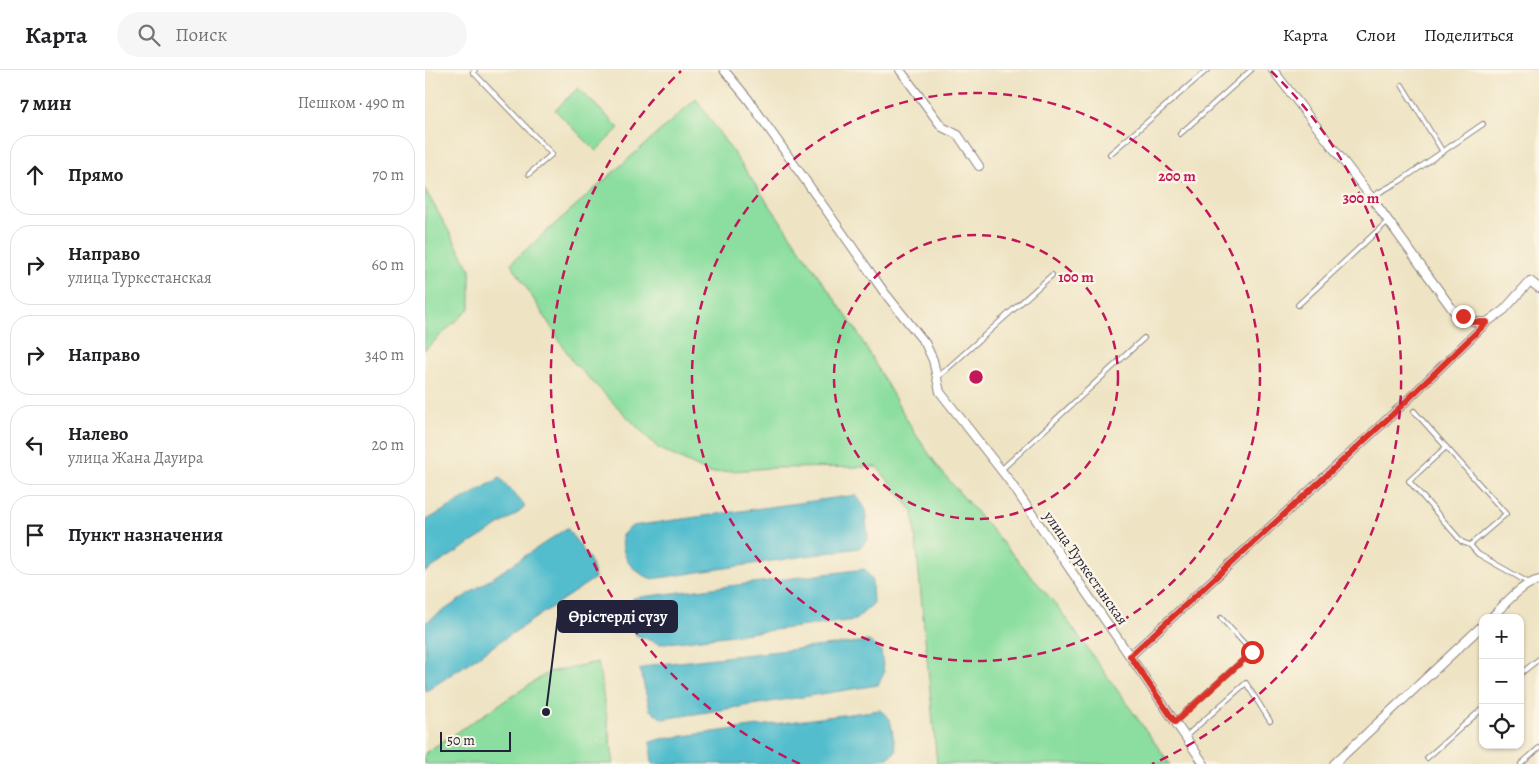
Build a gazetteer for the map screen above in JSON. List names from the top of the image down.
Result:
{
  "streets": {
    "street": ["улица Туркестанская"]
  },
  "places": ["Өрістерді сүзу"],
  "scale_bar": "50 m",
  "page": {
    "header": "Карта",
    "search": "Поиск",
    "nav": ["Карта", "Слои", "Поделиться"],
    "heading": ["7 мин", "Пешком · 490 m"],
    "list": [
      ["Прямо", "70 m"],
      ["Направо", "улица Туркестанская", "60 m"],
      ["Направо", "340 m"],
      ["Налево", "улица Жана Дауира", "20 m"],
      "Пункт назначения"
    ],
    "map_buttons": ["+", "−"],
    "scale": "50 m"
  },
  "rings": ["200 m", "300 m", "100 m"]
}
